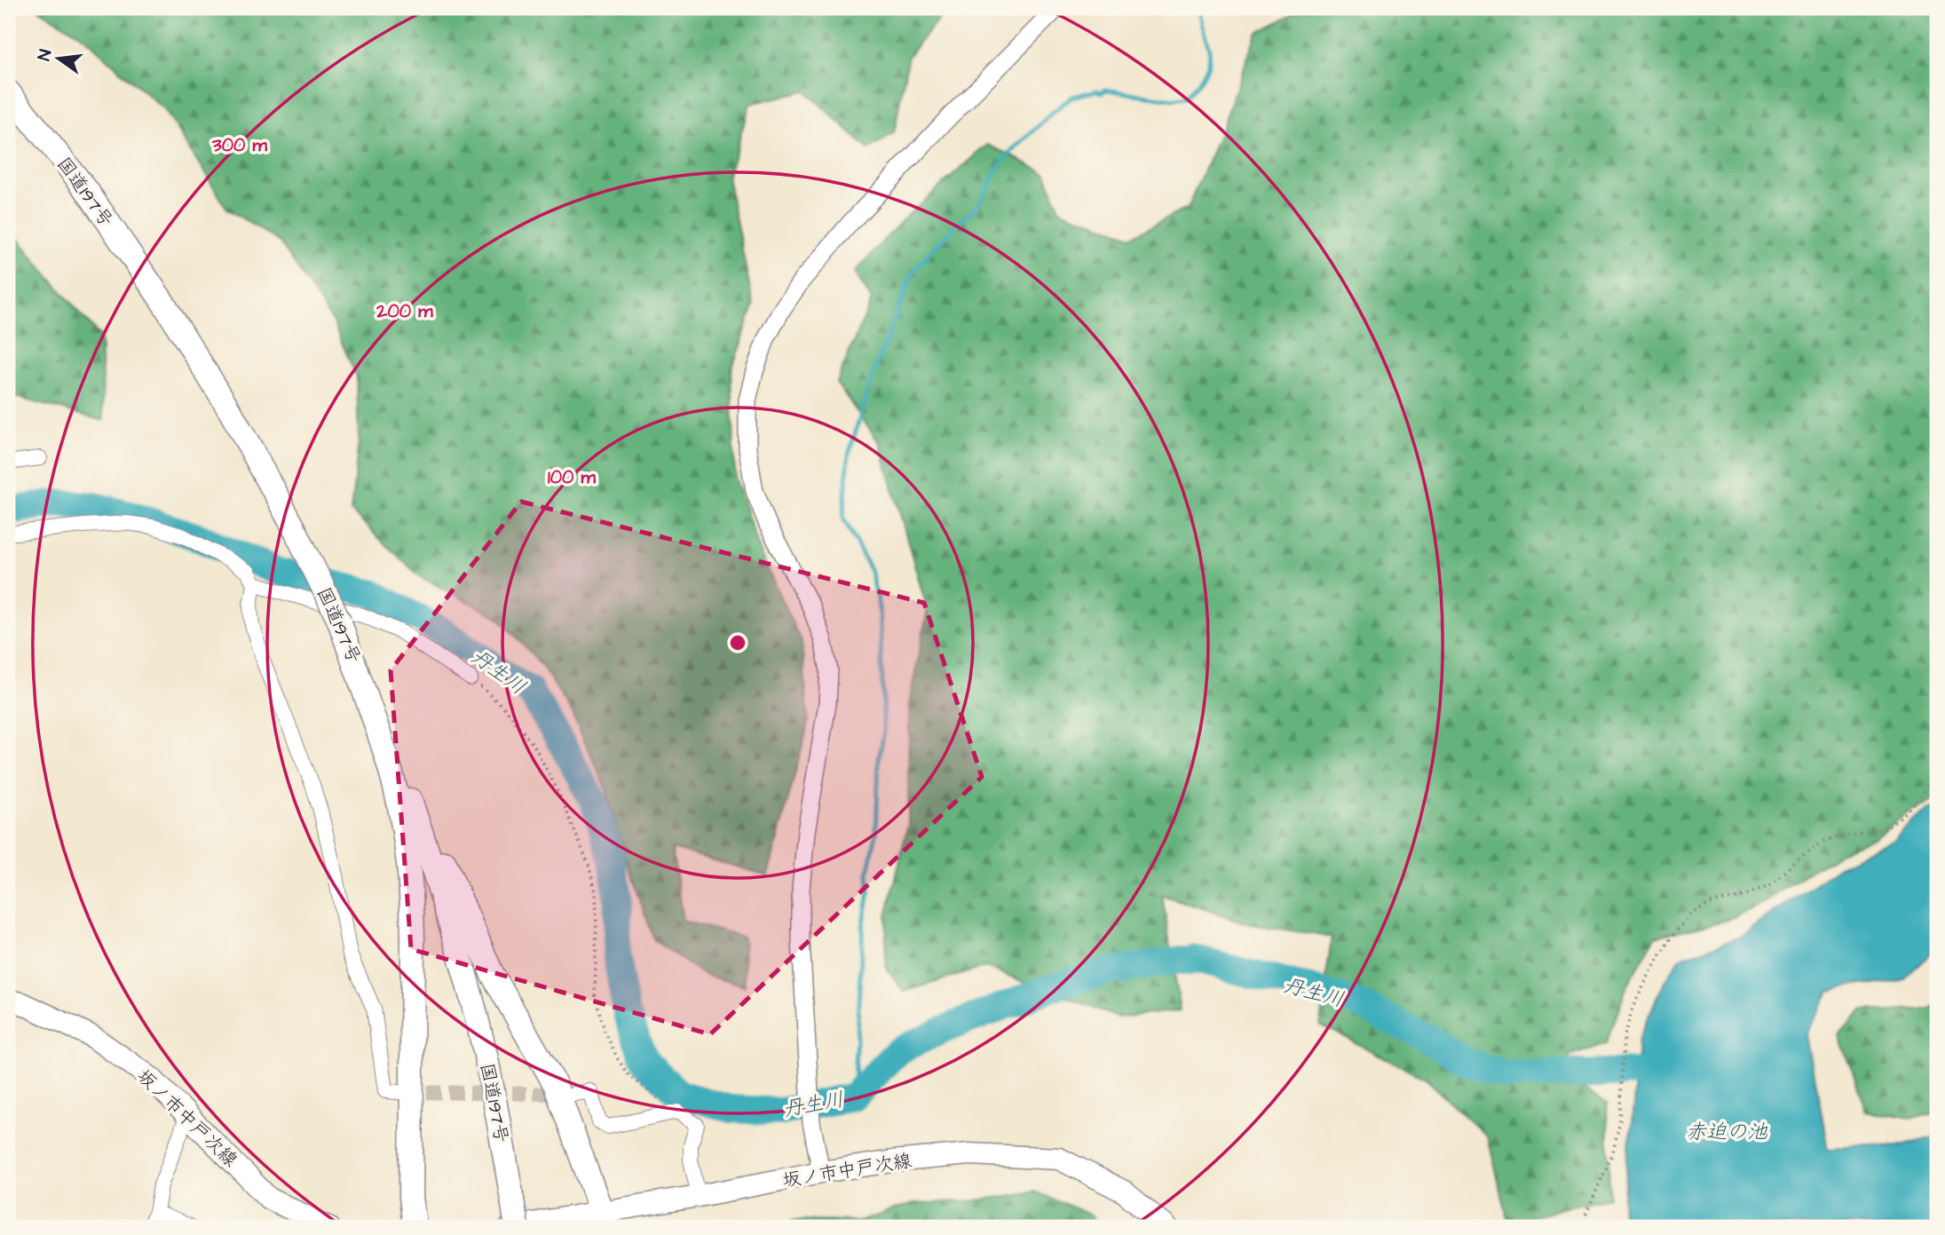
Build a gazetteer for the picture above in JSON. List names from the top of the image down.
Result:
{
  "streets": {
    "highway": ["国道197号"],
    "main road": ["坂ノ市中戸次線"]
  },
  "water": ["丹生川", "赤迫の池"],
  "north": "left",
  "rings": ["300 m", "200 m", "100 m"]
}
